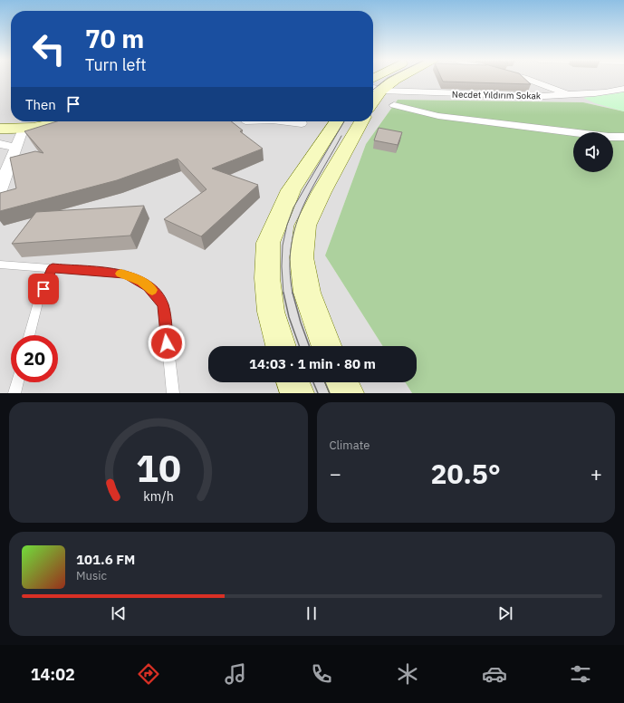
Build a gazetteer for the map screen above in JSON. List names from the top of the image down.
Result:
{
  "streets": {
    "street": ["Necdet Yıldırım Sokak"]
  },
  "page": {
    "turn": ["70 m", "Turn left"],
    "then": "Then",
    "limit": "20",
    "trip": "14:03 · 1 min · 80 m",
    "tile": "Climate",
    "heat": ["−", "20.5°", "+"],
    "song": ["101.6 FM", "Music"],
    "tabs": "14:02",
    "gauge": ["10", "km/h"]
  }
}
